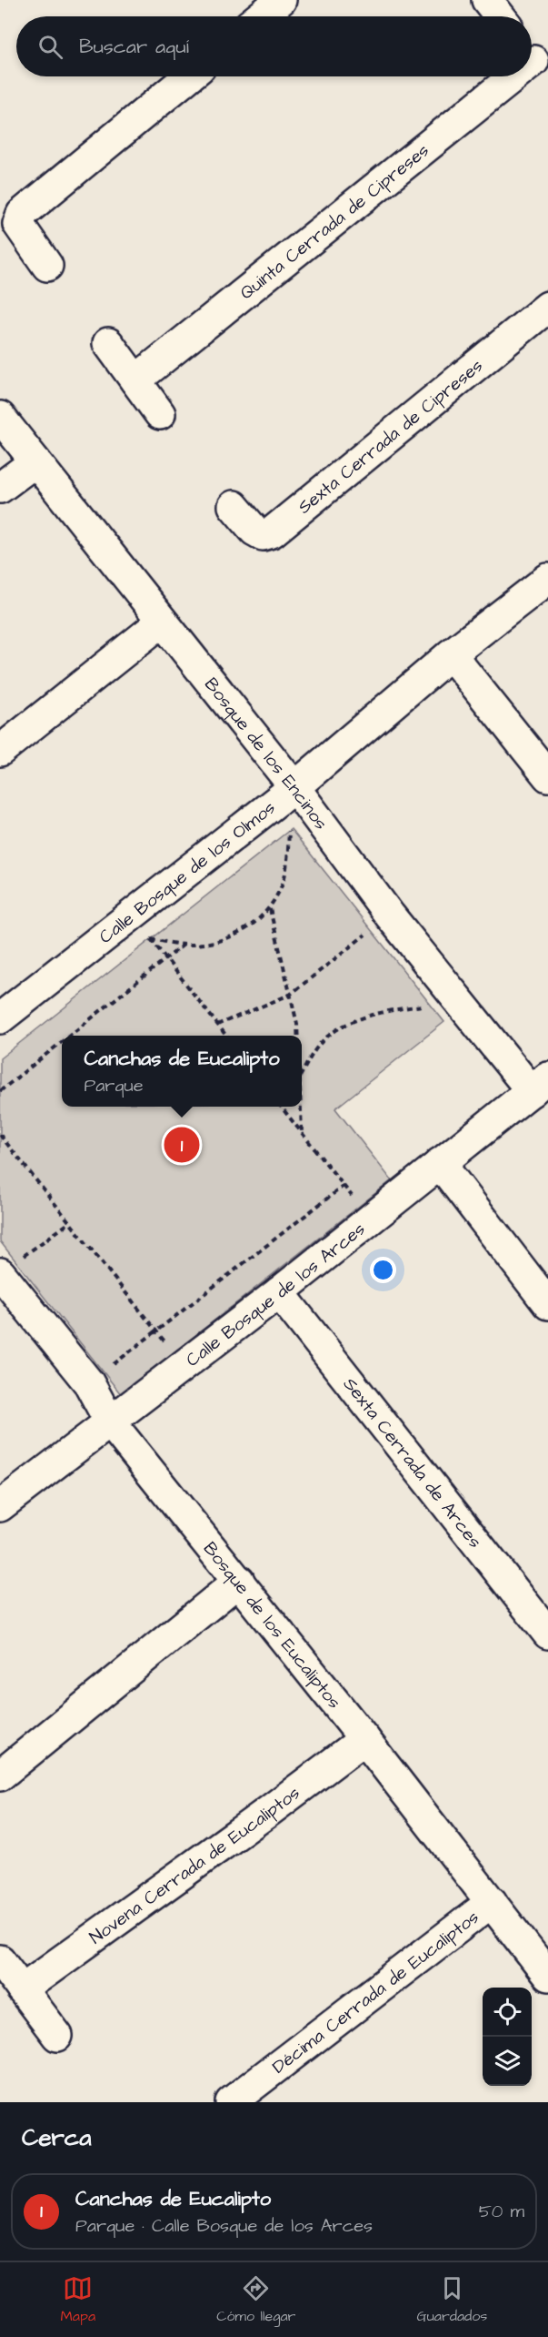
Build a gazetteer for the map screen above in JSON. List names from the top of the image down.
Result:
{
  "streets": {
    "street": [
      "Quinta Cerrada de Cipreses",
      "Sexta Cerrada de Cipreses",
      "Bosque de los Encinos",
      "Calle Bosque de los Olmos",
      "Calle Bosque de los Arces",
      "Sexta Cerrada de Arces",
      "Bosque de los Eucaliptos",
      "Novena Cerrada de Eucaliptos",
      "Décima Cerrada de Eucaliptos"
    ]
  },
  "crossings": [
    ["Bosque de los Encinos", "Calle Bosque de los Olmos"],
    ["Bosque de los Encinos", "Calle Bosque de los Arces"],
    ["Calle Bosque de los Arces", "Sexta Cerrada de Arces"],
    ["Calle Bosque de los Arces", "Bosque de los Eucaliptos"],
    ["Bosque de los Eucaliptos", "Novena Cerrada de Eucaliptos"],
    ["Bosque de los Eucaliptos", "Décima Cerrada de Eucaliptos"]
  ],
  "page": {
    "search": "Buscar aquí",
    "popup": ["Canchas de Eucalipto", "Parque"],
    "pins": "1",
    "heading": "Cerca",
    "list": [
      {
        "mark": "1",
        "name": "Canchas de Eucalipto",
        "note": "Parque · Calle Bosque de los Arces",
        "value": "50 m"
      }
    ],
    "nav": ["Mapa", "Cómo llegar", "Guardados"]
  }
}
